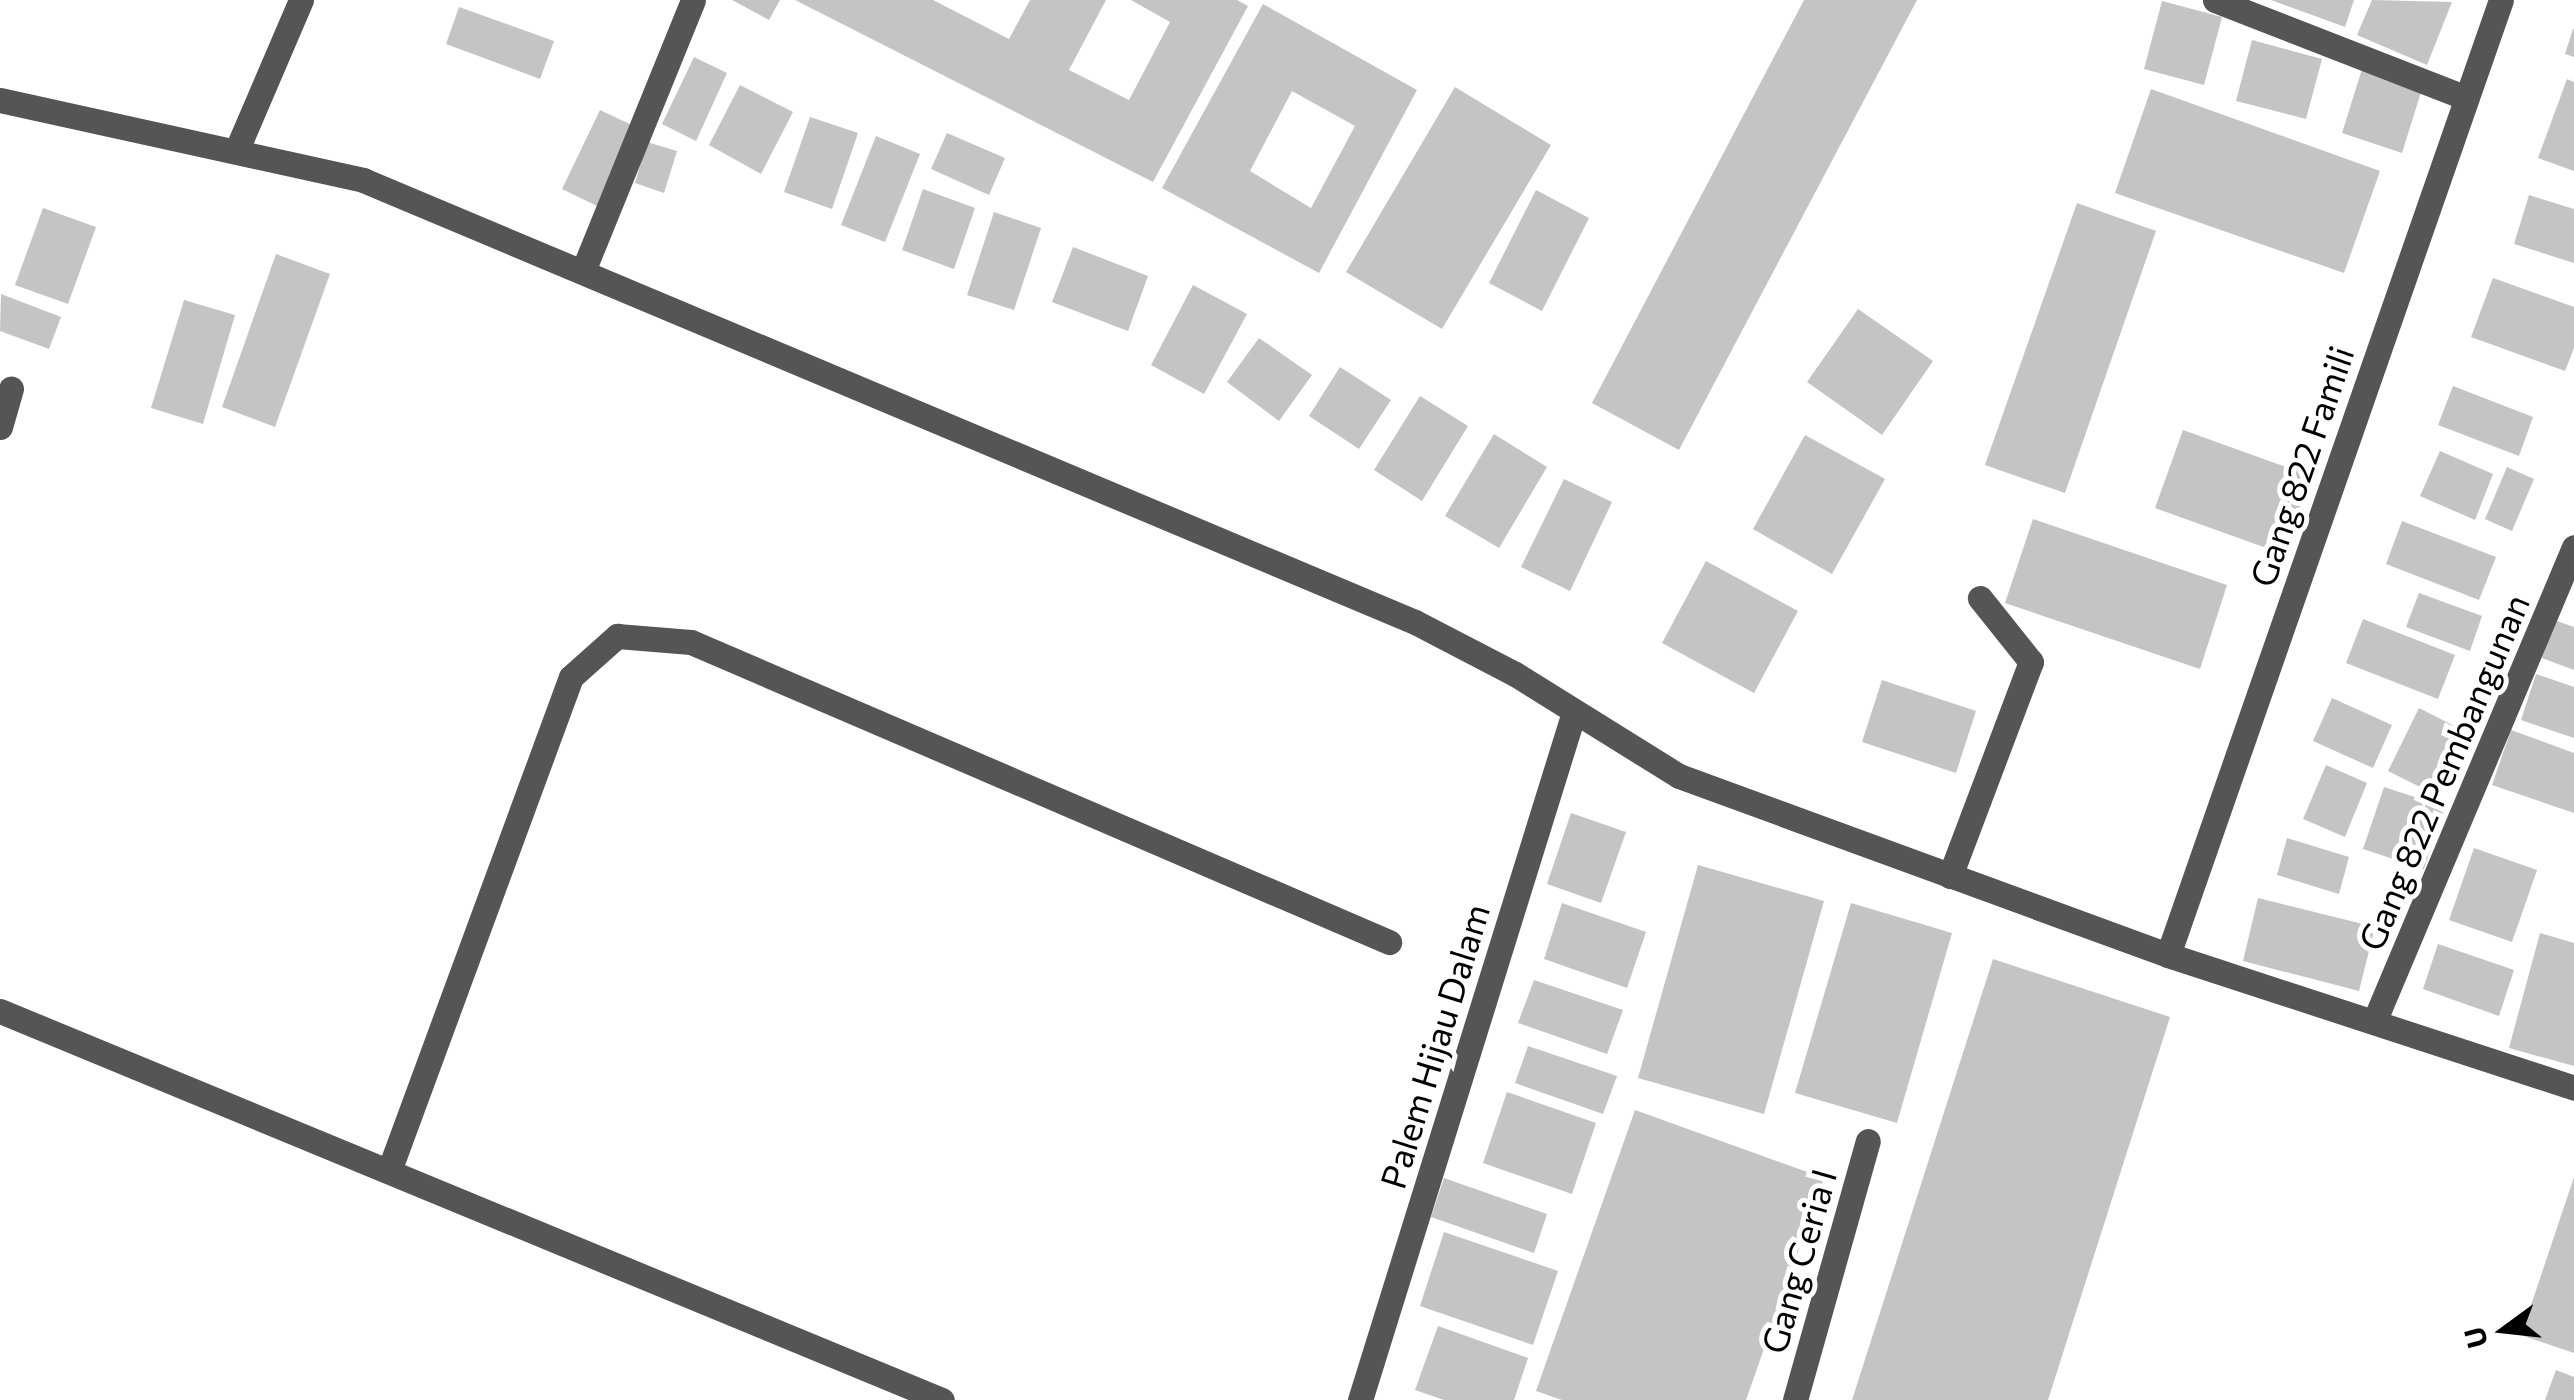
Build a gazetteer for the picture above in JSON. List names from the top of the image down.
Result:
{
  "streets": {
    "street": [
      "Gang 822 Famili",
      "Gang 822 Pembangunan",
      "Palem Hijau Dalam",
      "Gang Ceria I"
    ]
  },
  "north": "left"
}
